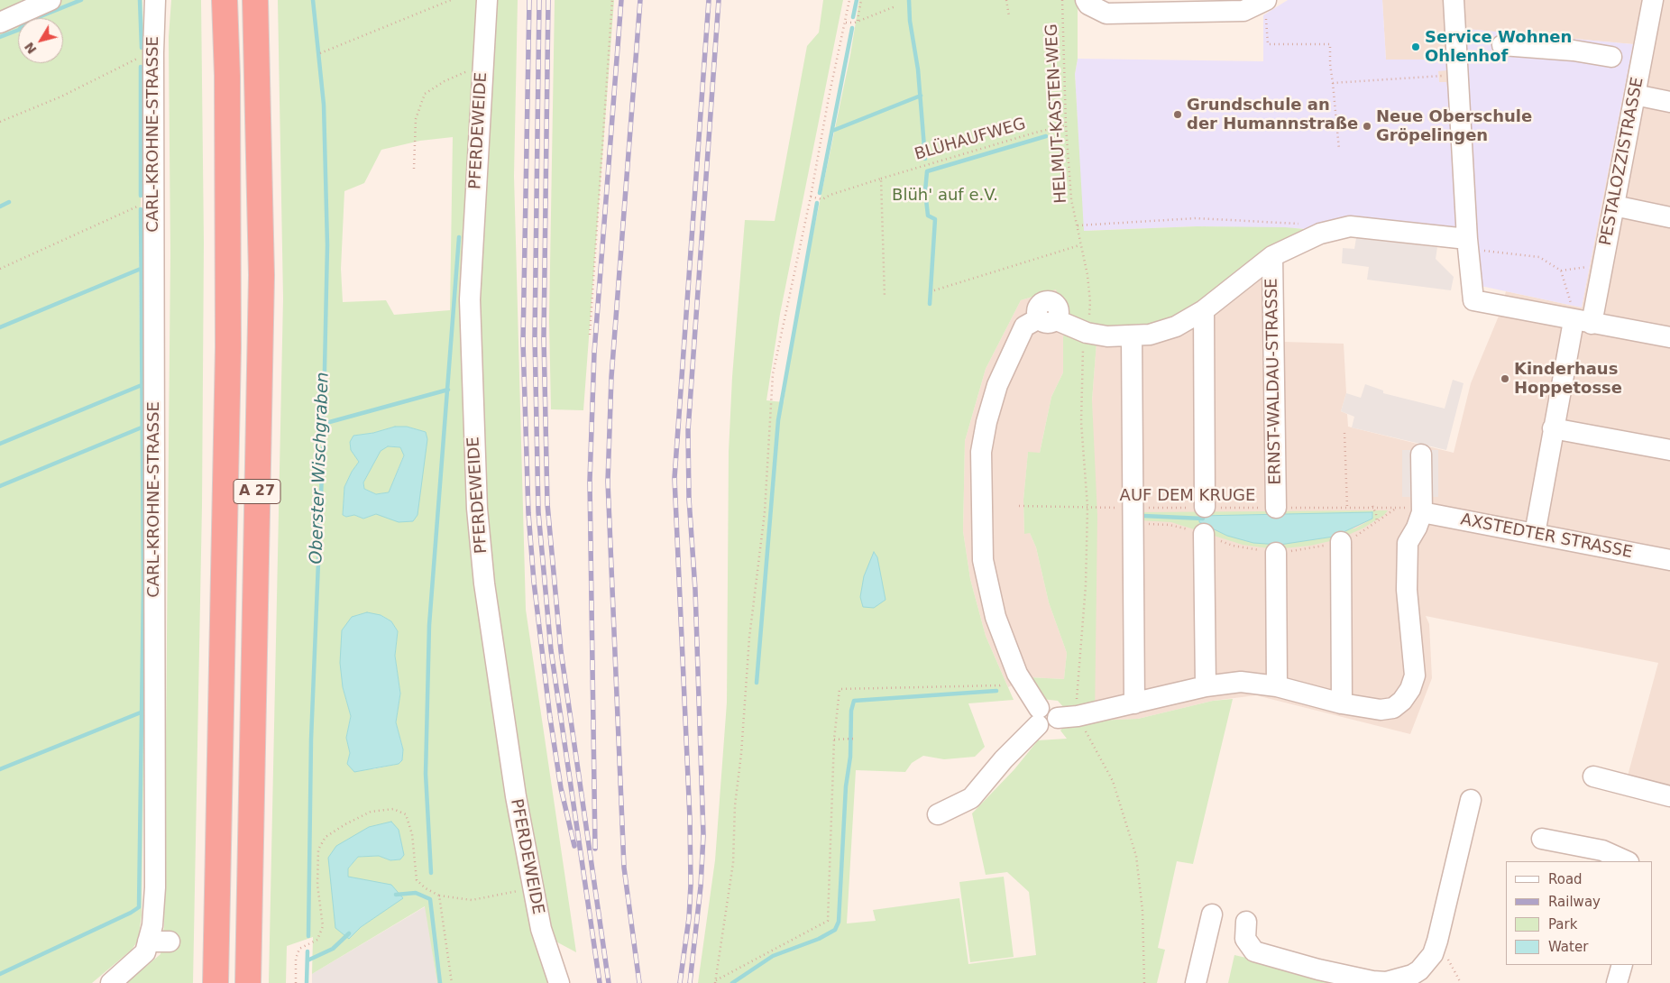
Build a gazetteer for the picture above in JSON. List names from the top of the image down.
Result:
{
  "streets": {
    "highway": ["A 27"],
    "street": [
      "PFERDEWEIDE",
      "CARL-KROHNE-STRASSE",
      "PESTALOZZISTRASSE",
      "ERNST-WALDAU-STRASSE",
      "AXSTEDTER STRASSE"
    ],
    "path": ["HELMUT-KASTEN-WEG", "BLÜHAUFWEG", "AUF DEM KRUGE"]
  },
  "crossings": [
    ["HELMUT-KASTEN-WEG", "BLÜHAUFWEG"],
    ["HELMUT-KASTEN-WEG", "ERNST-WALDAU-STRASSE"],
    ["HELMUT-KASTEN-WEG", "AUF DEM KRUGE"],
    ["PESTALOZZISTRASSE", "AXSTEDTER STRASSE"],
    ["ERNST-WALDAU-STRASSE", "AUF DEM KRUGE"],
    ["AUF DEM KRUGE", "AXSTEDTER STRASSE"]
  ],
  "water": ["Oberster Wischgraben"],
  "parks": ["Blüh' auf e.V."],
  "places": [
    "Service Wohnen Ohlenhof",
    "Grundschule an der Humannstraße",
    "Neue Oberschule Gröpelingen",
    "Kinderhaus Hoppetosse"
  ],
  "legend": [
    "Road",
    "Railway",
    "Park",
    "Water"
  ],
  "north": "bottom left"
}
